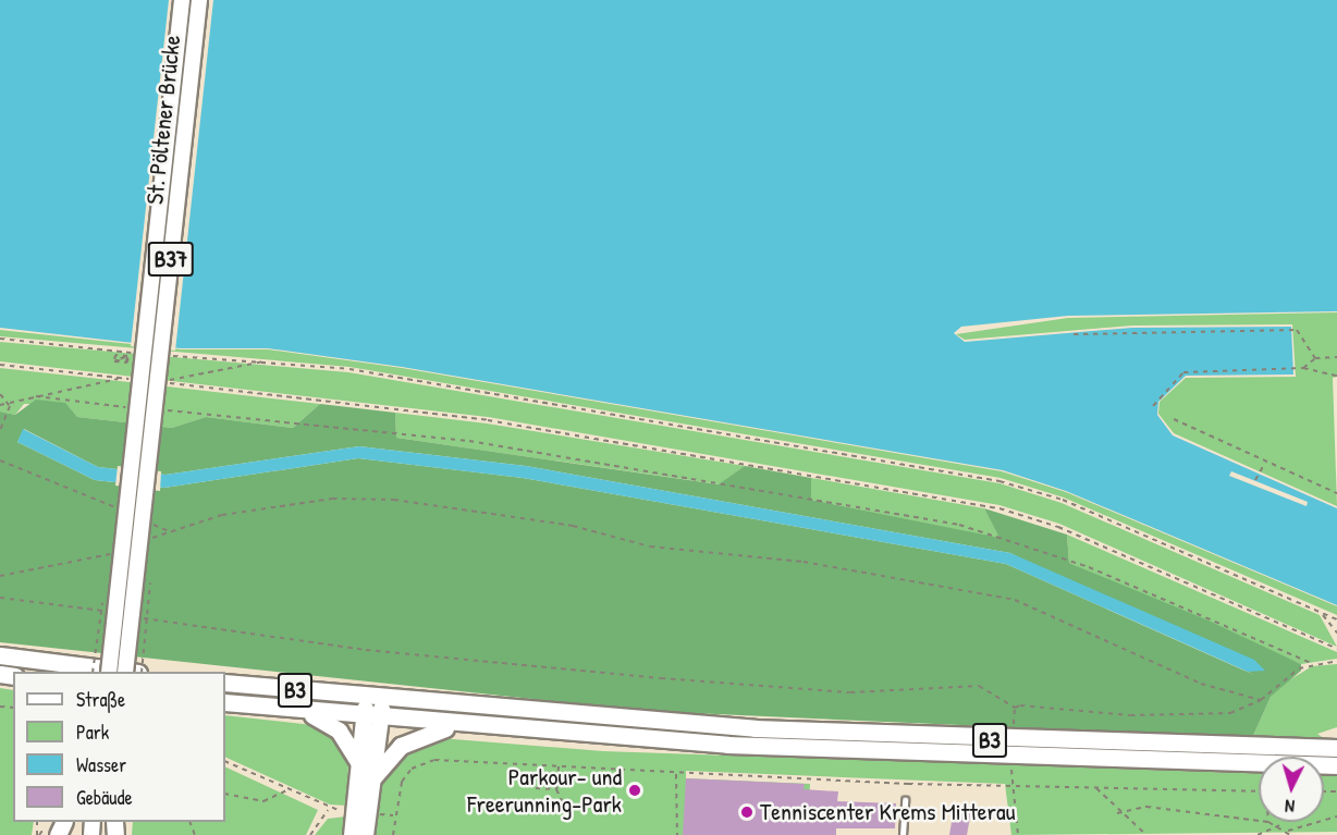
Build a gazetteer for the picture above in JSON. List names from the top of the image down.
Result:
{
  "streets": {
    "highway": ["B3"],
    "main road": ["St. Pöltener Brücke", "B37"]
  },
  "crossings": [
    ["St. Pöltener Brücke", "B37"]
  ],
  "places": ["Parkour- und Freerunning-Park", "Tenniscenter Krems Mitterau"],
  "legend": [
    "Straße",
    "Park",
    "Wasser",
    "Gebäude"
  ],
  "north": "bottom"
}
